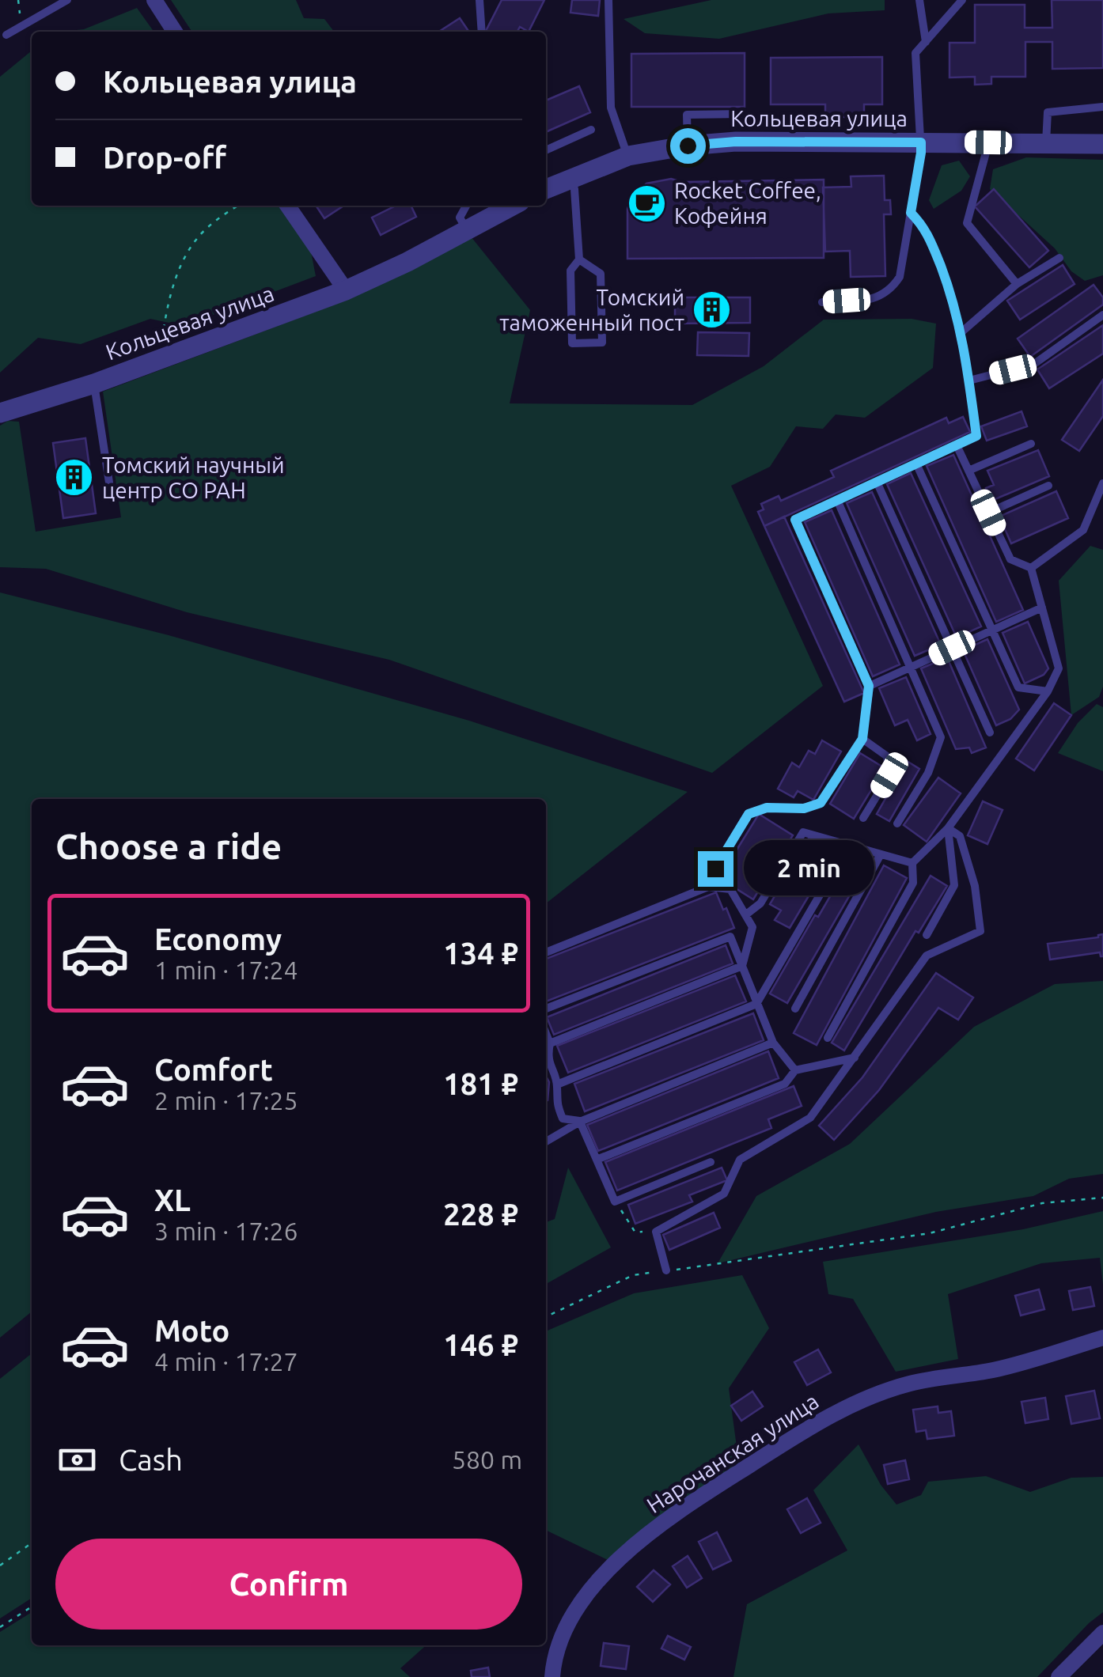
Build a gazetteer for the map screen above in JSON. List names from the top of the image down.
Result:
{
  "streets": {
    "street": ["Кольцевая улица", "Нарочанская улица"]
  },
  "places": {
    "cafe": ["Rocket Coffee, Кофейня"],
    "building": ["Томский таможенный пост", "Томский научный центр СО РАН"]
  },
  "page": {
    "banner": ["Кольцевая улица", "Drop-off"],
    "heading": "Choose a ride",
    "bubble": "2 min",
    "list": [
      {
        "name": "Economy",
        "note": "1 min · 17:24",
        "value": "134 ₽"
      },
      {
        "name": "Comfort",
        "note": "2 min · 17:25",
        "value": "181 ₽"
      },
      {
        "name": "XL",
        "note": "3 min · 17:26",
        "value": "228 ₽"
      },
      {
        "name": "Moto",
        "note": "4 min · 17:27",
        "value": "146 ₽"
      }
    ],
    "pay": ["Cash", "580 m"],
    "buttons": "Confirm"
  }
}
